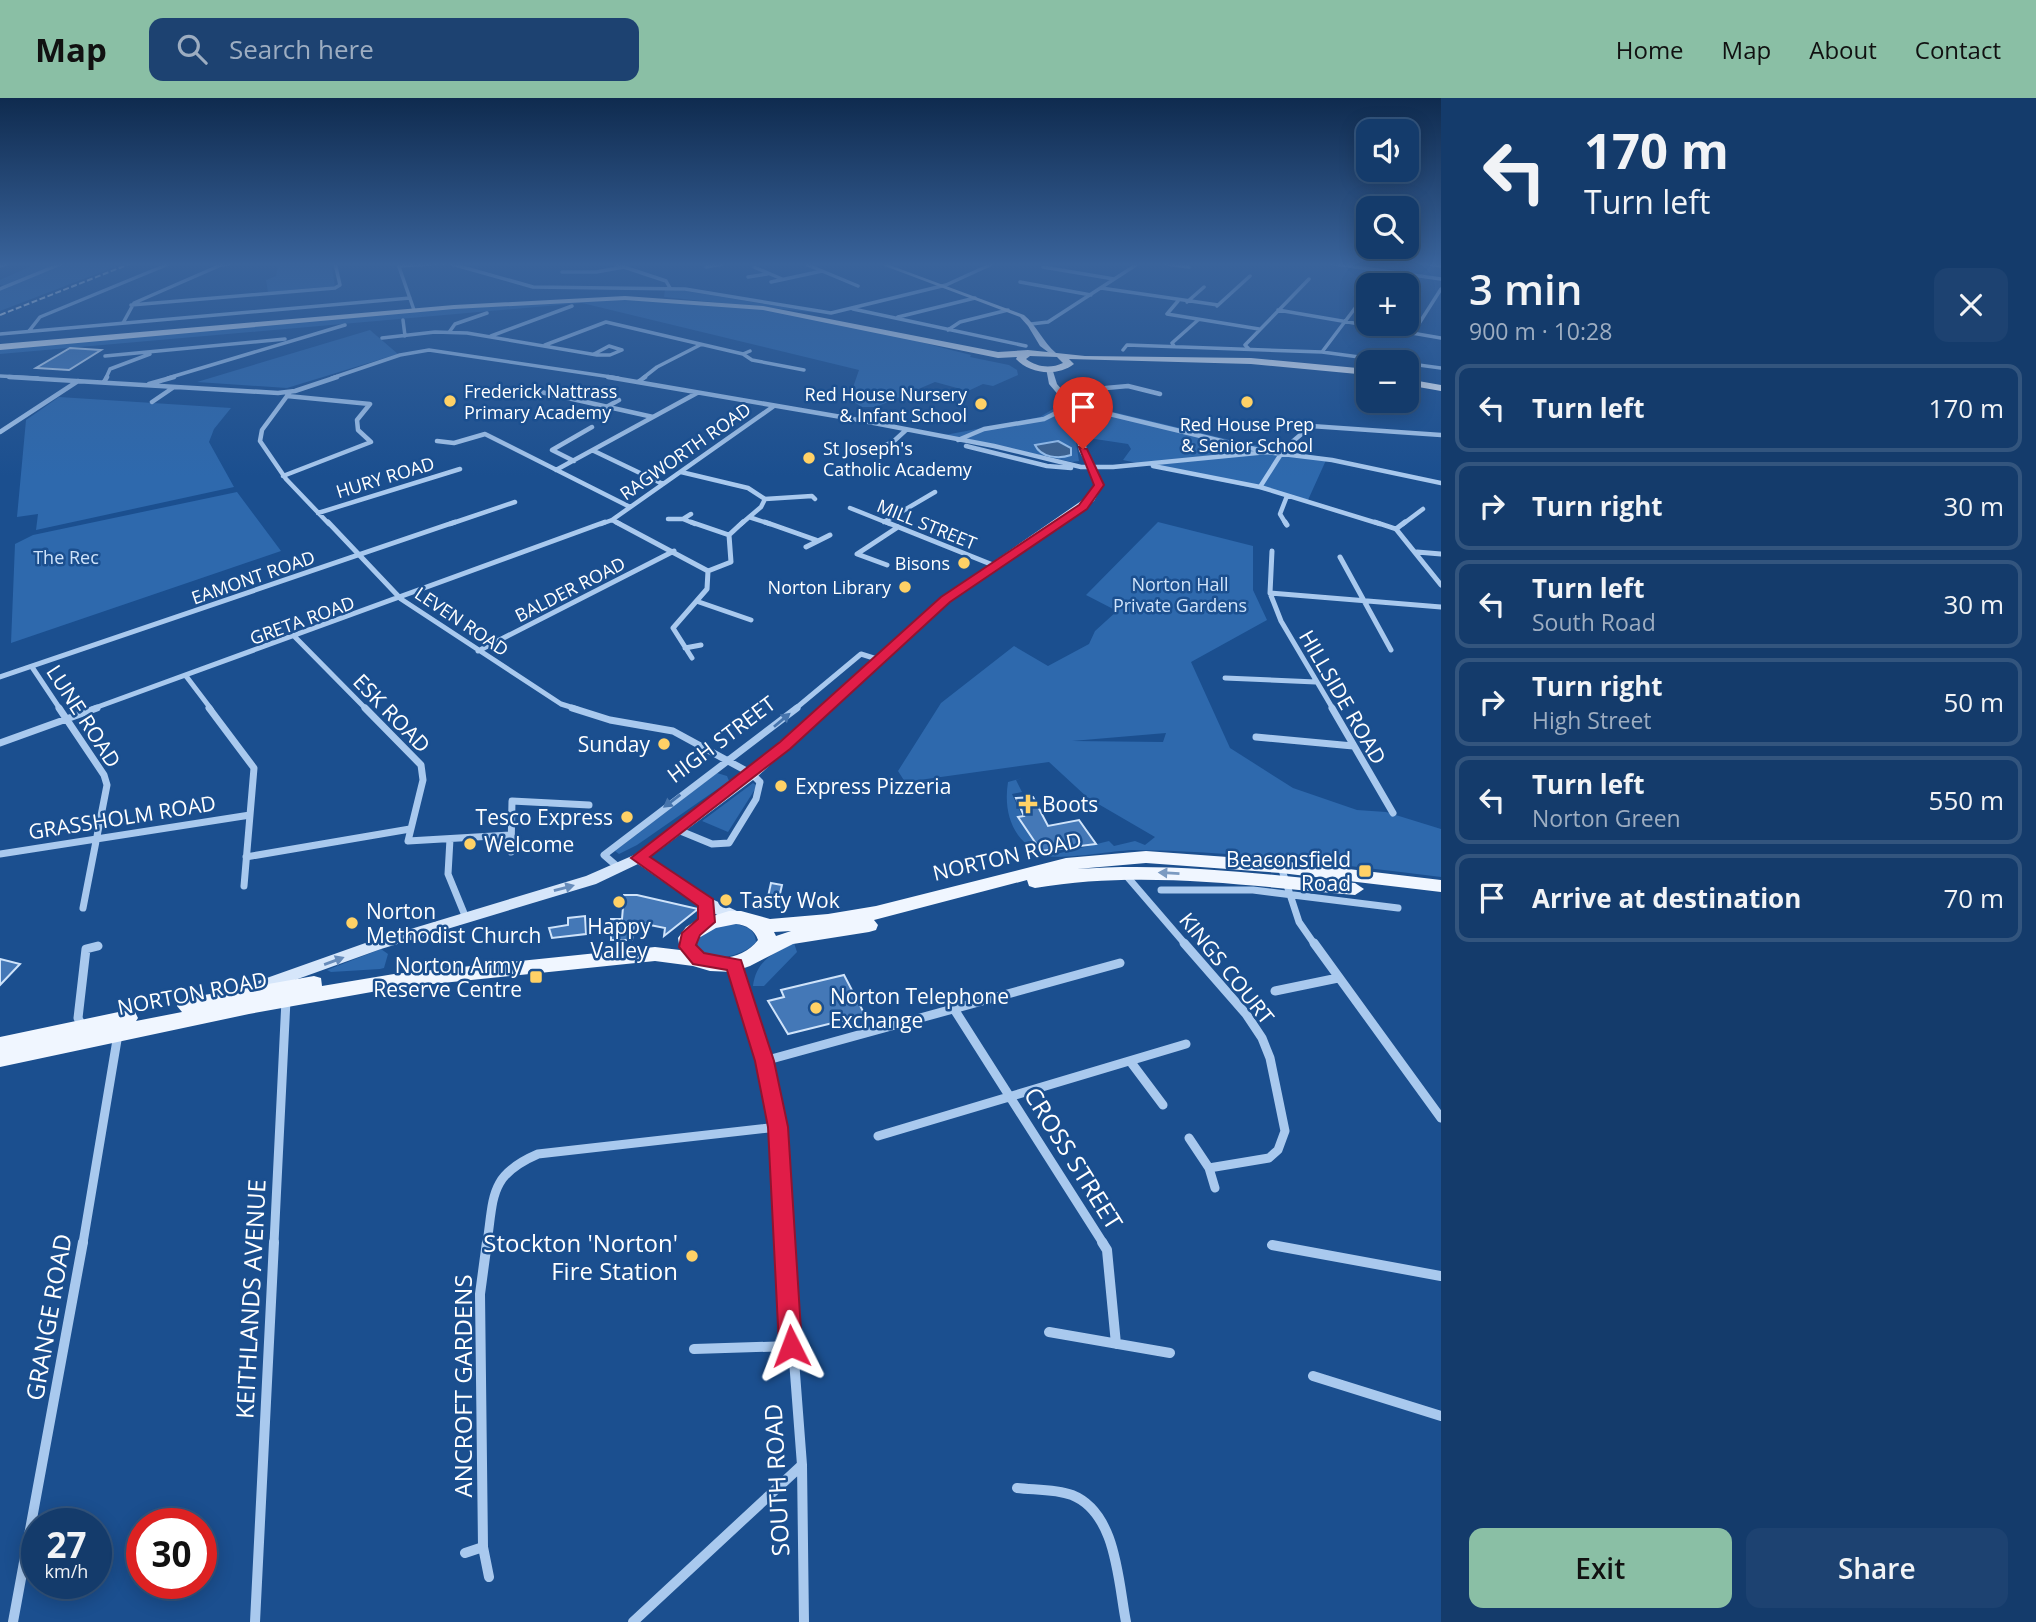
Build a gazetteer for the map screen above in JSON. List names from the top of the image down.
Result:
{
  "streets": {
    "main road": ["HIGH STREET", "NORTON ROAD"],
    "street": [
      "RAGWORTH ROAD",
      "HURY ROAD",
      "MILL STREET",
      "EAMONT ROAD",
      "BALDER ROAD",
      "GRETA ROAD",
      "LEVEN ROAD",
      "HILLSIDE ROAD",
      "ESK ROAD",
      "LUNE ROAD",
      "GRASSHOLM ROAD",
      "KINGS COURT",
      "CROSS STREET",
      "KEITHLANDS AVENUE",
      "GRANGE ROAD",
      "ANCROFT GARDENS",
      "SOUTH ROAD"
    ]
  },
  "crossings": [
    ["RAGWORTH ROAD", "GRETA ROAD"],
    ["HURY ROAD", "LEVEN ROAD"],
    ["MILL STREET", "HIGH STREET"],
    ["EAMONT ROAD", "LEVEN ROAD"],
    ["EAMONT ROAD", "LUNE ROAD"],
    ["BALDER ROAD", "LEVEN ROAD"],
    ["GRETA ROAD", "LEVEN ROAD"],
    ["GRETA ROAD", "ESK ROAD"],
    ["GRETA ROAD", "LUNE ROAD"],
    ["LEVEN ROAD", "HIGH STREET"],
    ["LUNE ROAD", "GRASSHOLM ROAD"],
    ["HIGH STREET", "NORTON ROAD"],
    ["HIGH STREET", "KEITHLANDS AVENUE"],
    ["NORTON ROAD", "KINGS COURT"],
    ["NORTON ROAD", "KEITHLANDS AVENUE"],
    ["NORTON ROAD", "GRANGE ROAD"],
    ["NORTON ROAD", "SOUTH ROAD"],
    ["ANCROFT GARDENS", "SOUTH ROAD"]
  ],
  "parks": ["The Rec", "Norton Hall Private Gardens"],
  "places": {
    "other": [
      "Frederick Nattrass Primary Academy",
      "Red House Prep & Senior School",
      "Red House Nursery & Infant School",
      "St Joseph's Catholic Academy",
      "Bisons",
      "Norton Library",
      "Sunday",
      "Express Pizzeria",
      "Tesco Express",
      "Welcome",
      "Tasty Wok",
      "Happy Valley",
      "Norton Methodist Church",
      "Norton Telephone Exchange",
      "Stockton 'Norton' Fire Station"
    ],
    "health": ["Boots"],
    "transit": ["Beaconsfield Road", "Norton Army Reserve Centre"]
  },
  "page": {
    "header": "Map",
    "search": "Search here",
    "nav": [
      "Home",
      "Map",
      "About",
      "Contact"
    ],
    "turn": ["170 m", "Turn left"],
    "map_buttons": ["+", "−"],
    "heading": ["3 min", "900 m · 10:28"],
    "list": [
      {
        "name": "Turn left",
        "value": "170 m"
      },
      {
        "name": "Turn right",
        "value": "30 m"
      },
      {
        "name": "Turn left",
        "note": "South Road",
        "value": "30 m"
      },
      {
        "name": "Turn right",
        "note": "High Street",
        "value": "50 m"
      },
      {
        "name": "Turn left",
        "note": "Norton Green",
        "value": "550 m"
      },
      {
        "name": "Arrive at destination",
        "value": "70 m"
      }
    ],
    "speed": "27 km/h",
    "limit": "30",
    "buttons": ["Exit", "Share"]
  }
}
